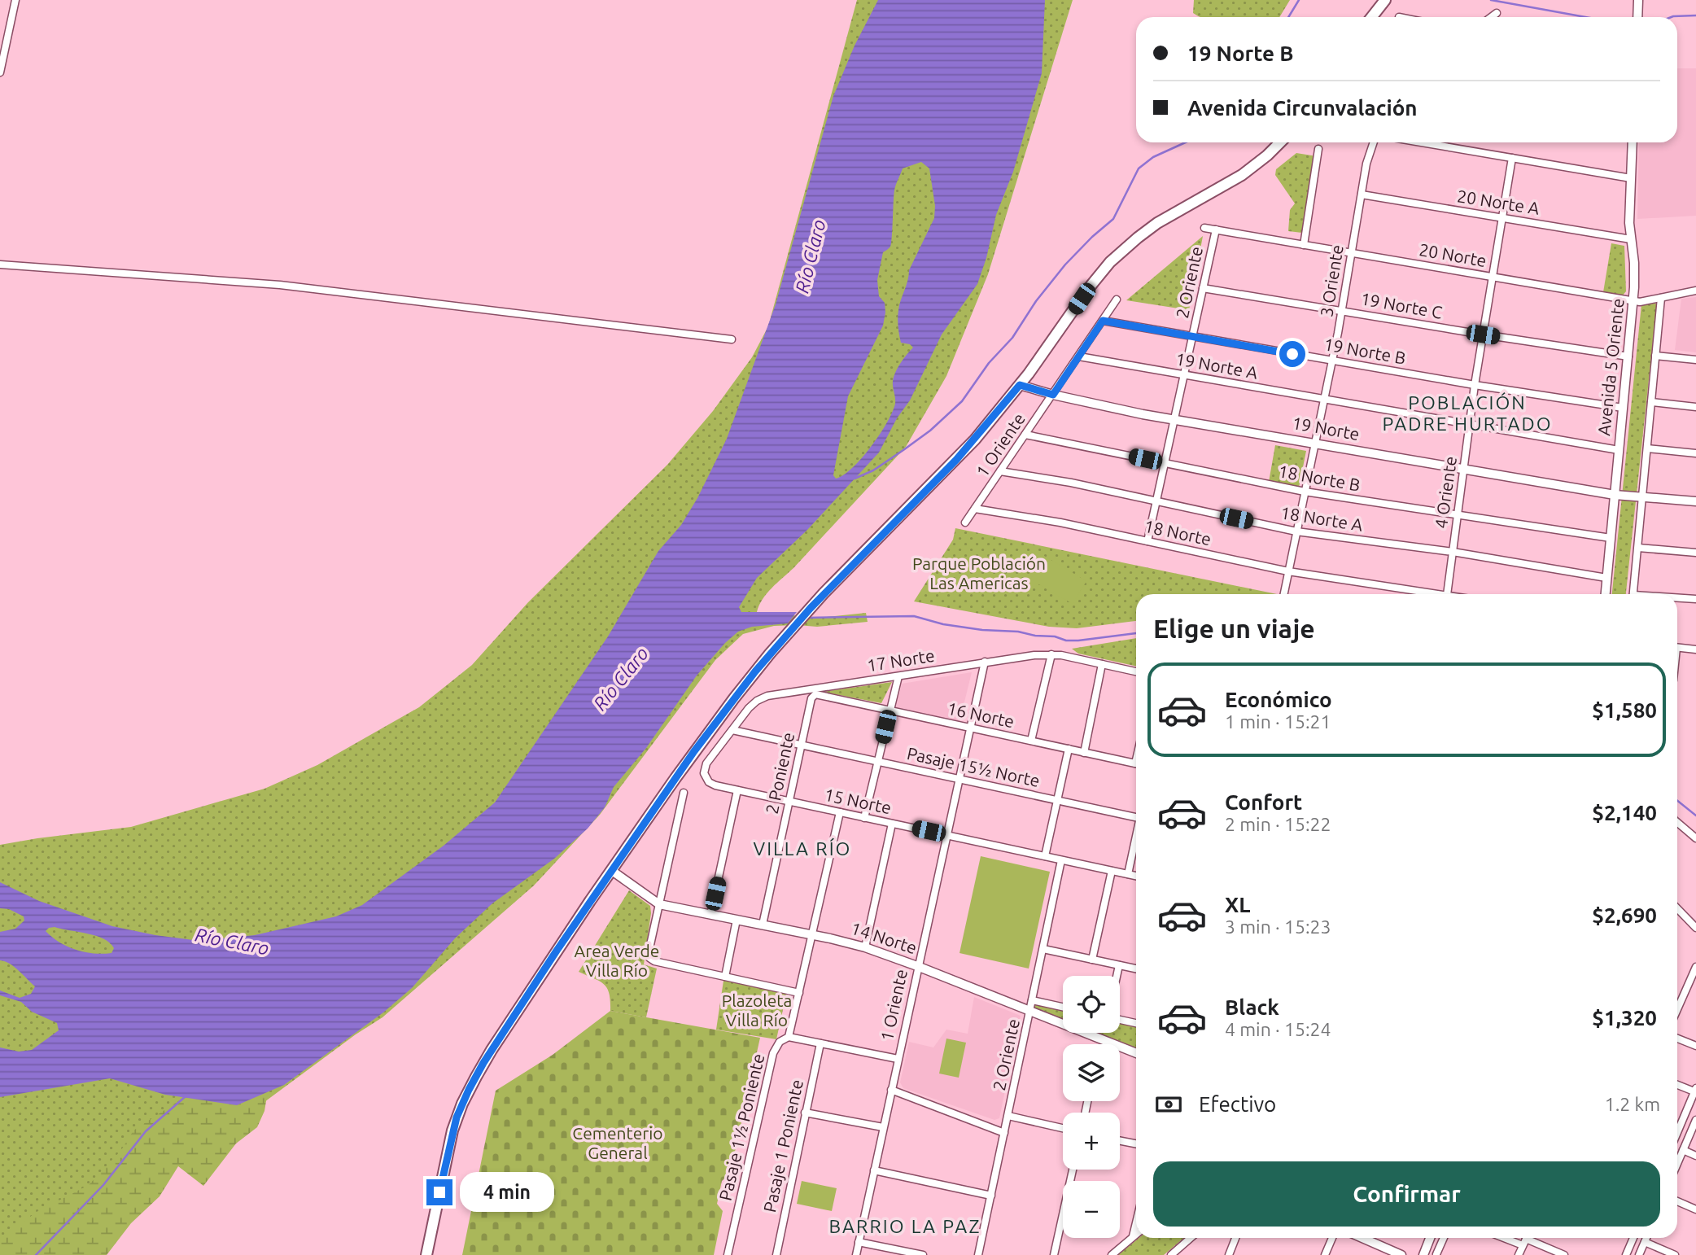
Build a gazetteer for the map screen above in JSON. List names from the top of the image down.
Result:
{
  "streets": {
    "street": [
      "20 Norte A",
      "20 Norte",
      "3 Oriente",
      "2 Oriente",
      "19 Norte C",
      "19 Norte B",
      "19 Norte A",
      "Avenida 5 Oriente",
      "19 Norte",
      "1 Oriente",
      "18 Norte B",
      "4 Oriente",
      "18 Norte A",
      "18 Norte",
      "17 Norte",
      "16 Norte",
      "Pasaje 15½ Norte",
      "2 Poniente",
      "15 Norte",
      "14 Norte",
      "Pasaje 1½ Poniente",
      "Pasaje 1 Poniente"
    ]
  },
  "crossings": [
    ["20 Norte A", "3 Oriente"],
    ["20 Norte A", "Avenida 5 Oriente"],
    ["20 Norte A", "4 Oriente"],
    ["20 Norte", "3 Oriente"],
    ["20 Norte", "2 Oriente"],
    ["20 Norte", "Avenida 5 Oriente"],
    ["20 Norte", "4 Oriente"],
    ["3 Oriente", "19 Norte C"],
    ["3 Oriente", "19 Norte B"],
    ["3 Oriente", "19 Norte A"],
    ["3 Oriente", "19 Norte"],
    ["3 Oriente", "18 Norte B"],
    ["3 Oriente", "18 Norte A"],
    ["3 Oriente", "18 Norte"],
    ["2 Oriente", "19 Norte C"],
    ["2 Oriente", "19 Norte B"],
    ["2 Oriente", "19 Norte A"],
    ["2 Oriente", "19 Norte"],
    ["2 Oriente", "18 Norte B"],
    ["2 Oriente", "18 Norte A"],
    ["2 Oriente", "18 Norte"],
    ["2 Oriente", "15 Norte"],
    ["2 Oriente", "14 Norte"],
    ["19 Norte C", "Avenida 5 Oriente"],
    ["19 Norte C", "4 Oriente"],
    ["19 Norte B", "Avenida 5 Oriente"],
    ["19 Norte B", "1 Oriente"],
    ["19 Norte B", "4 Oriente"],
    ["19 Norte A", "Avenida 5 Oriente"],
    ["19 Norte A", "1 Oriente"],
    ["19 Norte A", "4 Oriente"],
    ["Avenida 5 Oriente", "19 Norte"],
    ["Avenida 5 Oriente", "18 Norte B"],
    ["Avenida 5 Oriente", "18 Norte A"],
    ["19 Norte", "1 Oriente"],
    ["19 Norte", "4 Oriente"],
    ["1 Oriente", "18 Norte B"],
    ["1 Oriente", "18 Norte A"],
    ["1 Oriente", "18 Norte"],
    ["1 Oriente", "17 Norte"],
    ["1 Oriente", "16 Norte"],
    ["1 Oriente", "Pasaje 15½ Norte"],
    ["1 Oriente", "15 Norte"],
    ["1 Oriente", "14 Norte"],
    ["18 Norte B", "4 Oriente"],
    ["4 Oriente", "18 Norte A"],
    ["17 Norte", "Pasaje 15½ Norte"],
    ["17 Norte", "15 Norte"],
    ["16 Norte", "2 Poniente"],
    ["Pasaje 15½ Norte", "2 Poniente"],
    ["2 Poniente", "15 Norte"],
    ["2 Poniente", "14 Norte"],
    ["15 Norte", "Pasaje 1½ Poniente"],
    ["14 Norte", "Pasaje 1½ Poniente"]
  ],
  "districts": ["POBLACIÓN PADRE HURTADO", "VILLA RÍO", "BARRIO LA PAZ"],
  "water": ["Río Claro"],
  "parks": [
    "Parque Población Las Americas",
    "Area Verde Villa Río",
    "Plazoleta Villa Río",
    "Cementerio General"
  ],
  "page": {
    "banner": ["19 Norte B", "Avenida Circunvalación"],
    "heading": "Elige un viaje",
    "list": [
      {
        "name": "Económico",
        "note": "1 min · 15:21",
        "value": "$1,580"
      },
      {
        "name": "Confort",
        "note": "2 min · 15:22",
        "value": "$2,140"
      },
      {
        "name": "XL",
        "note": "3 min · 15:23",
        "value": "$2,690"
      },
      {
        "name": "Black",
        "note": "4 min · 15:24",
        "value": "$1,320"
      }
    ],
    "map_buttons": ["+", "−"],
    "pay": ["Efectivo", "1.2 km"],
    "buttons": "Confirmar",
    "bubble": "4 min"
  }
}
